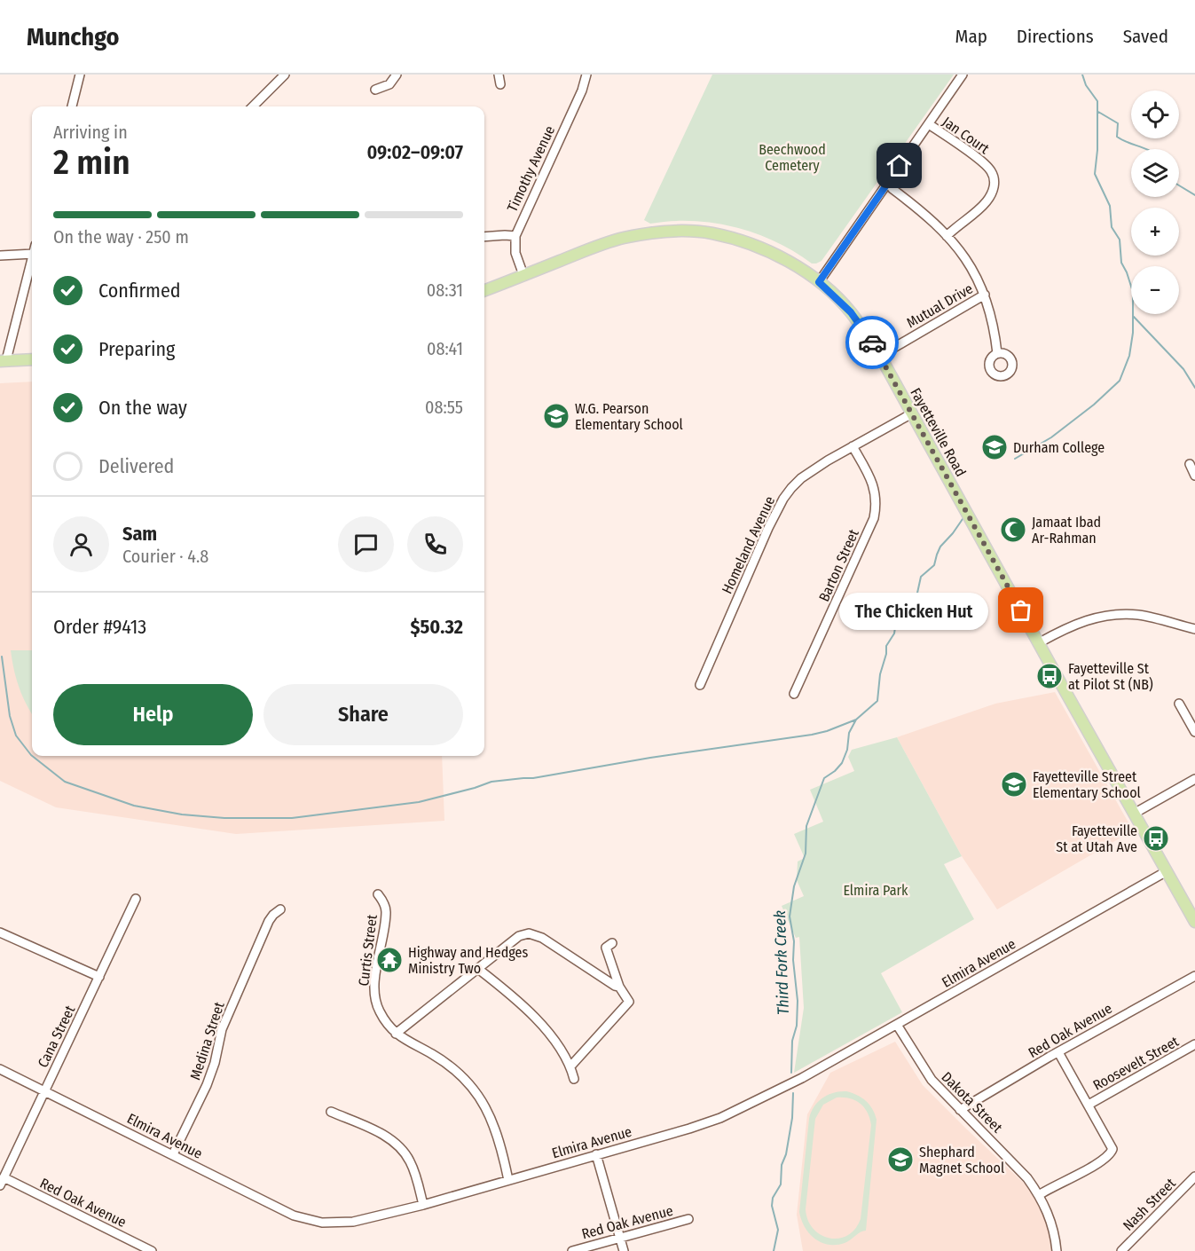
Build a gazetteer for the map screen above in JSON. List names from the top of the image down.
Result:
{
  "streets": {
    "main road": ["Fayetteville Road"],
    "street": [
      "Jan Court",
      "Timothy Avenue",
      "Mutual Drive",
      "Homeland Avenue",
      "Barton Street",
      "Curtis Street",
      "Elmira Avenue",
      "Red Oak Avenue",
      "Cana Street",
      "Medina Street",
      "Roosevelt Street",
      "Dakota Street",
      "Nash Street"
    ]
  },
  "crossings": [
    ["Timothy Avenue", "Fayetteville Road"],
    ["Mutual Drive", "Fayetteville Road"],
    ["Fayetteville Road", "Homeland Avenue"],
    ["Fayetteville Road", "Elmira Avenue"],
    ["Homeland Avenue", "Barton Street"],
    ["Curtis Street", "Elmira Avenue"],
    ["Elmira Avenue", "Cana Street"],
    ["Elmira Avenue", "Medina Street"],
    ["Elmira Avenue", "Dakota Street"],
    ["Red Oak Avenue", "Cana Street"],
    ["Red Oak Avenue", "Dakota Street"]
  ],
  "water": ["Third Fork Creek"],
  "parks": ["Beechwood Cemetery", "Elmira Park"],
  "places": {
    "school or university": [
      "W.G. Pearson Elementary School",
      "Durham College",
      "Fayetteville Street Elementary School",
      "Shephard Magnet School"
    ],
    "mosque": ["Jamaat Ibad Ar-Rahman"],
    "other": ["The Chicken Hut"],
    "bus stop": ["Fayetteville St at Pilot St (NB)", "Fayetteville St at Utah Ave"],
    "temple": ["Highway and Hedges Ministry Two"]
  },
  "page": {
    "header": "Munchgo",
    "nav": ["Map", "Directions", "Saved"],
    "map_buttons": ["+", "−"],
    "heading": ["2 min", "Arriving in", "09:02–09:07"],
    "panel": [
      "Sam",
      "Courier · 4.8",
      "Order #9413",
      "$50.32"
    ],
    "bar": "On the way · 250 m",
    "list": [
      ["Confirmed", "08:31"],
      ["Preparing", "08:41"],
      ["On the way", "08:55"],
      "Delivered"
    ],
    "bubble": "The Chicken Hut",
    "buttons": ["Help", "Share"]
  }
}
